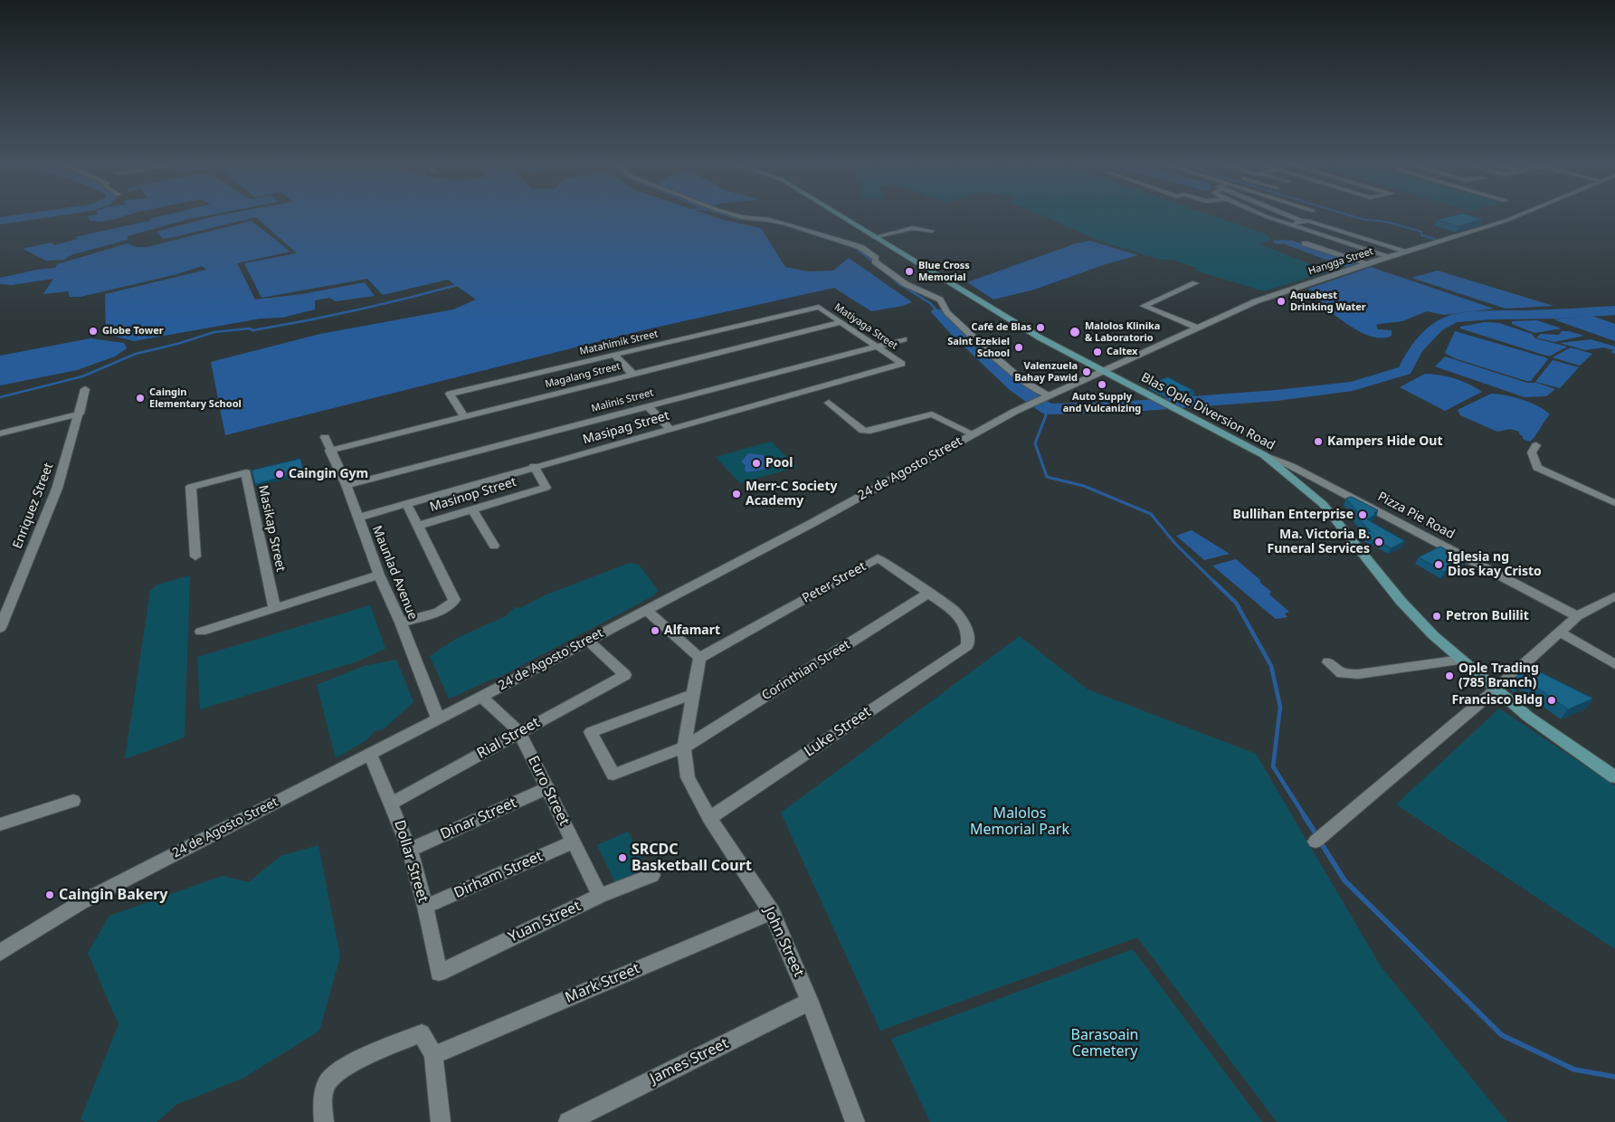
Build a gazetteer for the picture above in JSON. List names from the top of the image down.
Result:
{
  "streets": {
    "main road": ["Blas Ople Diversion Road"],
    "street": [
      "Hangga Street",
      "Matiyaga Street",
      "Matahimik Street",
      "Magalang Street",
      "Malinis Street",
      "Masipag Street",
      "24 de Agosto Street",
      "Masinop Street",
      "Enriquez Street",
      "Pizza Pie Road",
      "Masikap Street",
      "Maunlad Avenue",
      "Peter Street",
      "Corinthian Street",
      "Luke Street",
      "Rial Street",
      "Euro Street",
      "Dinar Street",
      "Dollar Street",
      "Dirham Street",
      "Yuan Street",
      "John Street",
      "Mark Street",
      "James Street"
    ]
  },
  "crossings": [
    ["Hangga Street", "Blas Ople Diversion Road"],
    ["Hangga Street", "24 de Agosto Street"],
    ["Matiyaga Street", "Matahimik Street"],
    ["Matiyaga Street", "Magalang Street"],
    ["Matiyaga Street", "Malinis Street"],
    ["Matiyaga Street", "Masipag Street"],
    ["Matahimik Street", "Magalang Street"],
    ["Magalang Street", "Maunlad Avenue"],
    ["Malinis Street", "Maunlad Avenue"],
    ["Blas Ople Diversion Road", "24 de Agosto Street"],
    ["Blas Ople Diversion Road", "Pizza Pie Road"],
    ["Masipag Street", "Masinop Street"],
    ["Masipag Street", "Maunlad Avenue"],
    ["24 de Agosto Street", "Maunlad Avenue"],
    ["24 de Agosto Street", "Rial Street"],
    ["24 de Agosto Street", "Euro Street"],
    ["24 de Agosto Street", "Dollar Street"],
    ["Masinop Street", "Maunlad Avenue"],
    ["Peter Street", "Corinthian Street"],
    ["Peter Street", "Luke Street"],
    ["Peter Street", "John Street"],
    ["Corinthian Street", "John Street"],
    ["Luke Street", "John Street"],
    ["Rial Street", "Euro Street"],
    ["Rial Street", "Dollar Street"],
    ["Euro Street", "Dinar Street"],
    ["Euro Street", "Dirham Street"],
    ["Euro Street", "Yuan Street"],
    ["Dinar Street", "Dollar Street"],
    ["Dollar Street", "Dirham Street"],
    ["Dollar Street", "Yuan Street"],
    ["John Street", "Mark Street"],
    ["John Street", "James Street"]
  ],
  "parks": ["Malolos Memorial Park", "Barasoain Cemetery"],
  "places": [
    "Blue Cross Memorial",
    "Aquabest Drinking Water",
    "Café de Blas",
    "Globe Tower",
    "Malolos Klinika & Laboratorio",
    "Saint Ezekiel School",
    "Caltex",
    "Valenzuela Bahay Pawid",
    "Auto Supply and Vulcanizing",
    "Caingin Elementary School",
    "Kampers Hide Out",
    "Pool",
    "Caingin Gym",
    "Merr-C Society Academy",
    "Bullihan Enterprise",
    "Ma. Victoria B. Funeral Services",
    "Iglesia ng Dios kay Cristo",
    "Petron Bulilit",
    "Alfamart",
    "Ople Trading (785 Branch)",
    "Francisco Bldg",
    "SRCDC Basketball Court",
    "Caingin Bakery"
  ]
}
